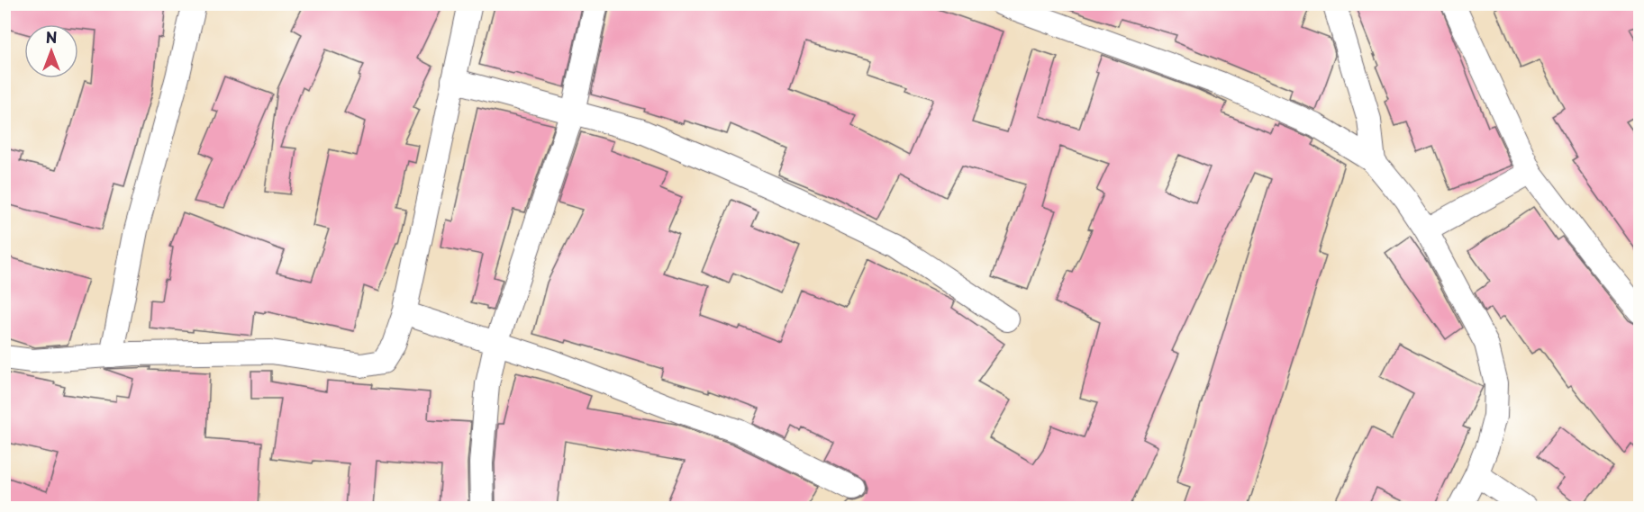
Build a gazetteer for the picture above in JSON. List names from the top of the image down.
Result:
{
  "north": "top"
}
